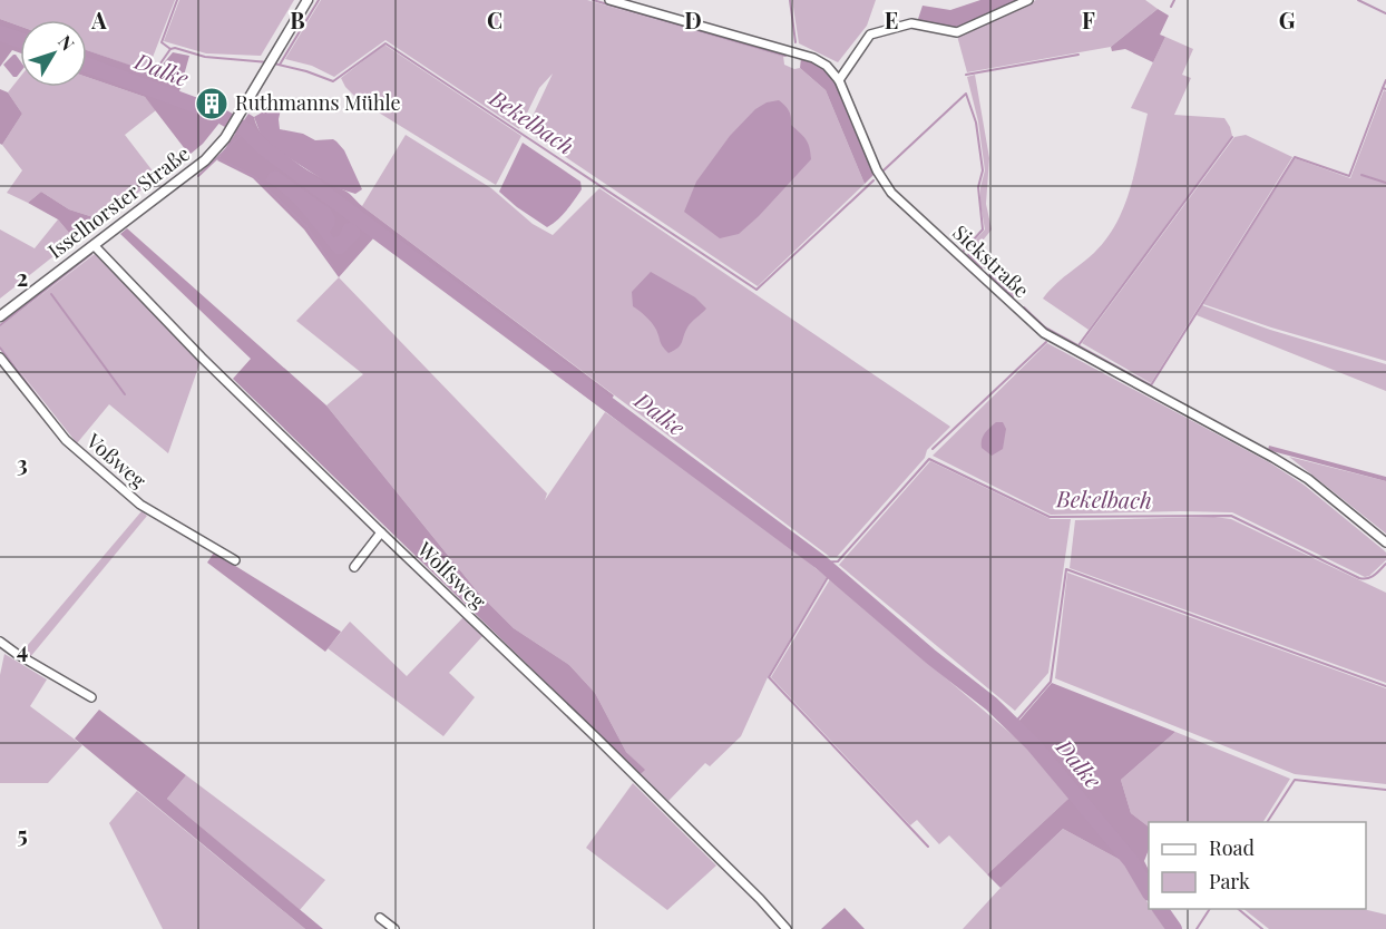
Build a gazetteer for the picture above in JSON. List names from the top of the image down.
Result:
{
  "streets": {
    "street": [
      "Isselhorster Straße",
      "Siekstraße",
      "Voßweg",
      "Wolfsweg"
    ]
  },
  "crossings": [
    ["Isselhorster Straße", "Wolfsweg"]
  ],
  "water": ["Dalke", "Bekelbach"],
  "places": {
    "building": ["Ruthmanns Mühle"]
  },
  "legend": ["Road", "Park"],
  "north": "top right",
  "grid": {
    "columns": [
      "A",
      "B",
      "C",
      "D",
      "E",
      "F",
      "G"
    ],
    "rows": [
      "2",
      "3",
      "4",
      "5"
    ]
  }
}
